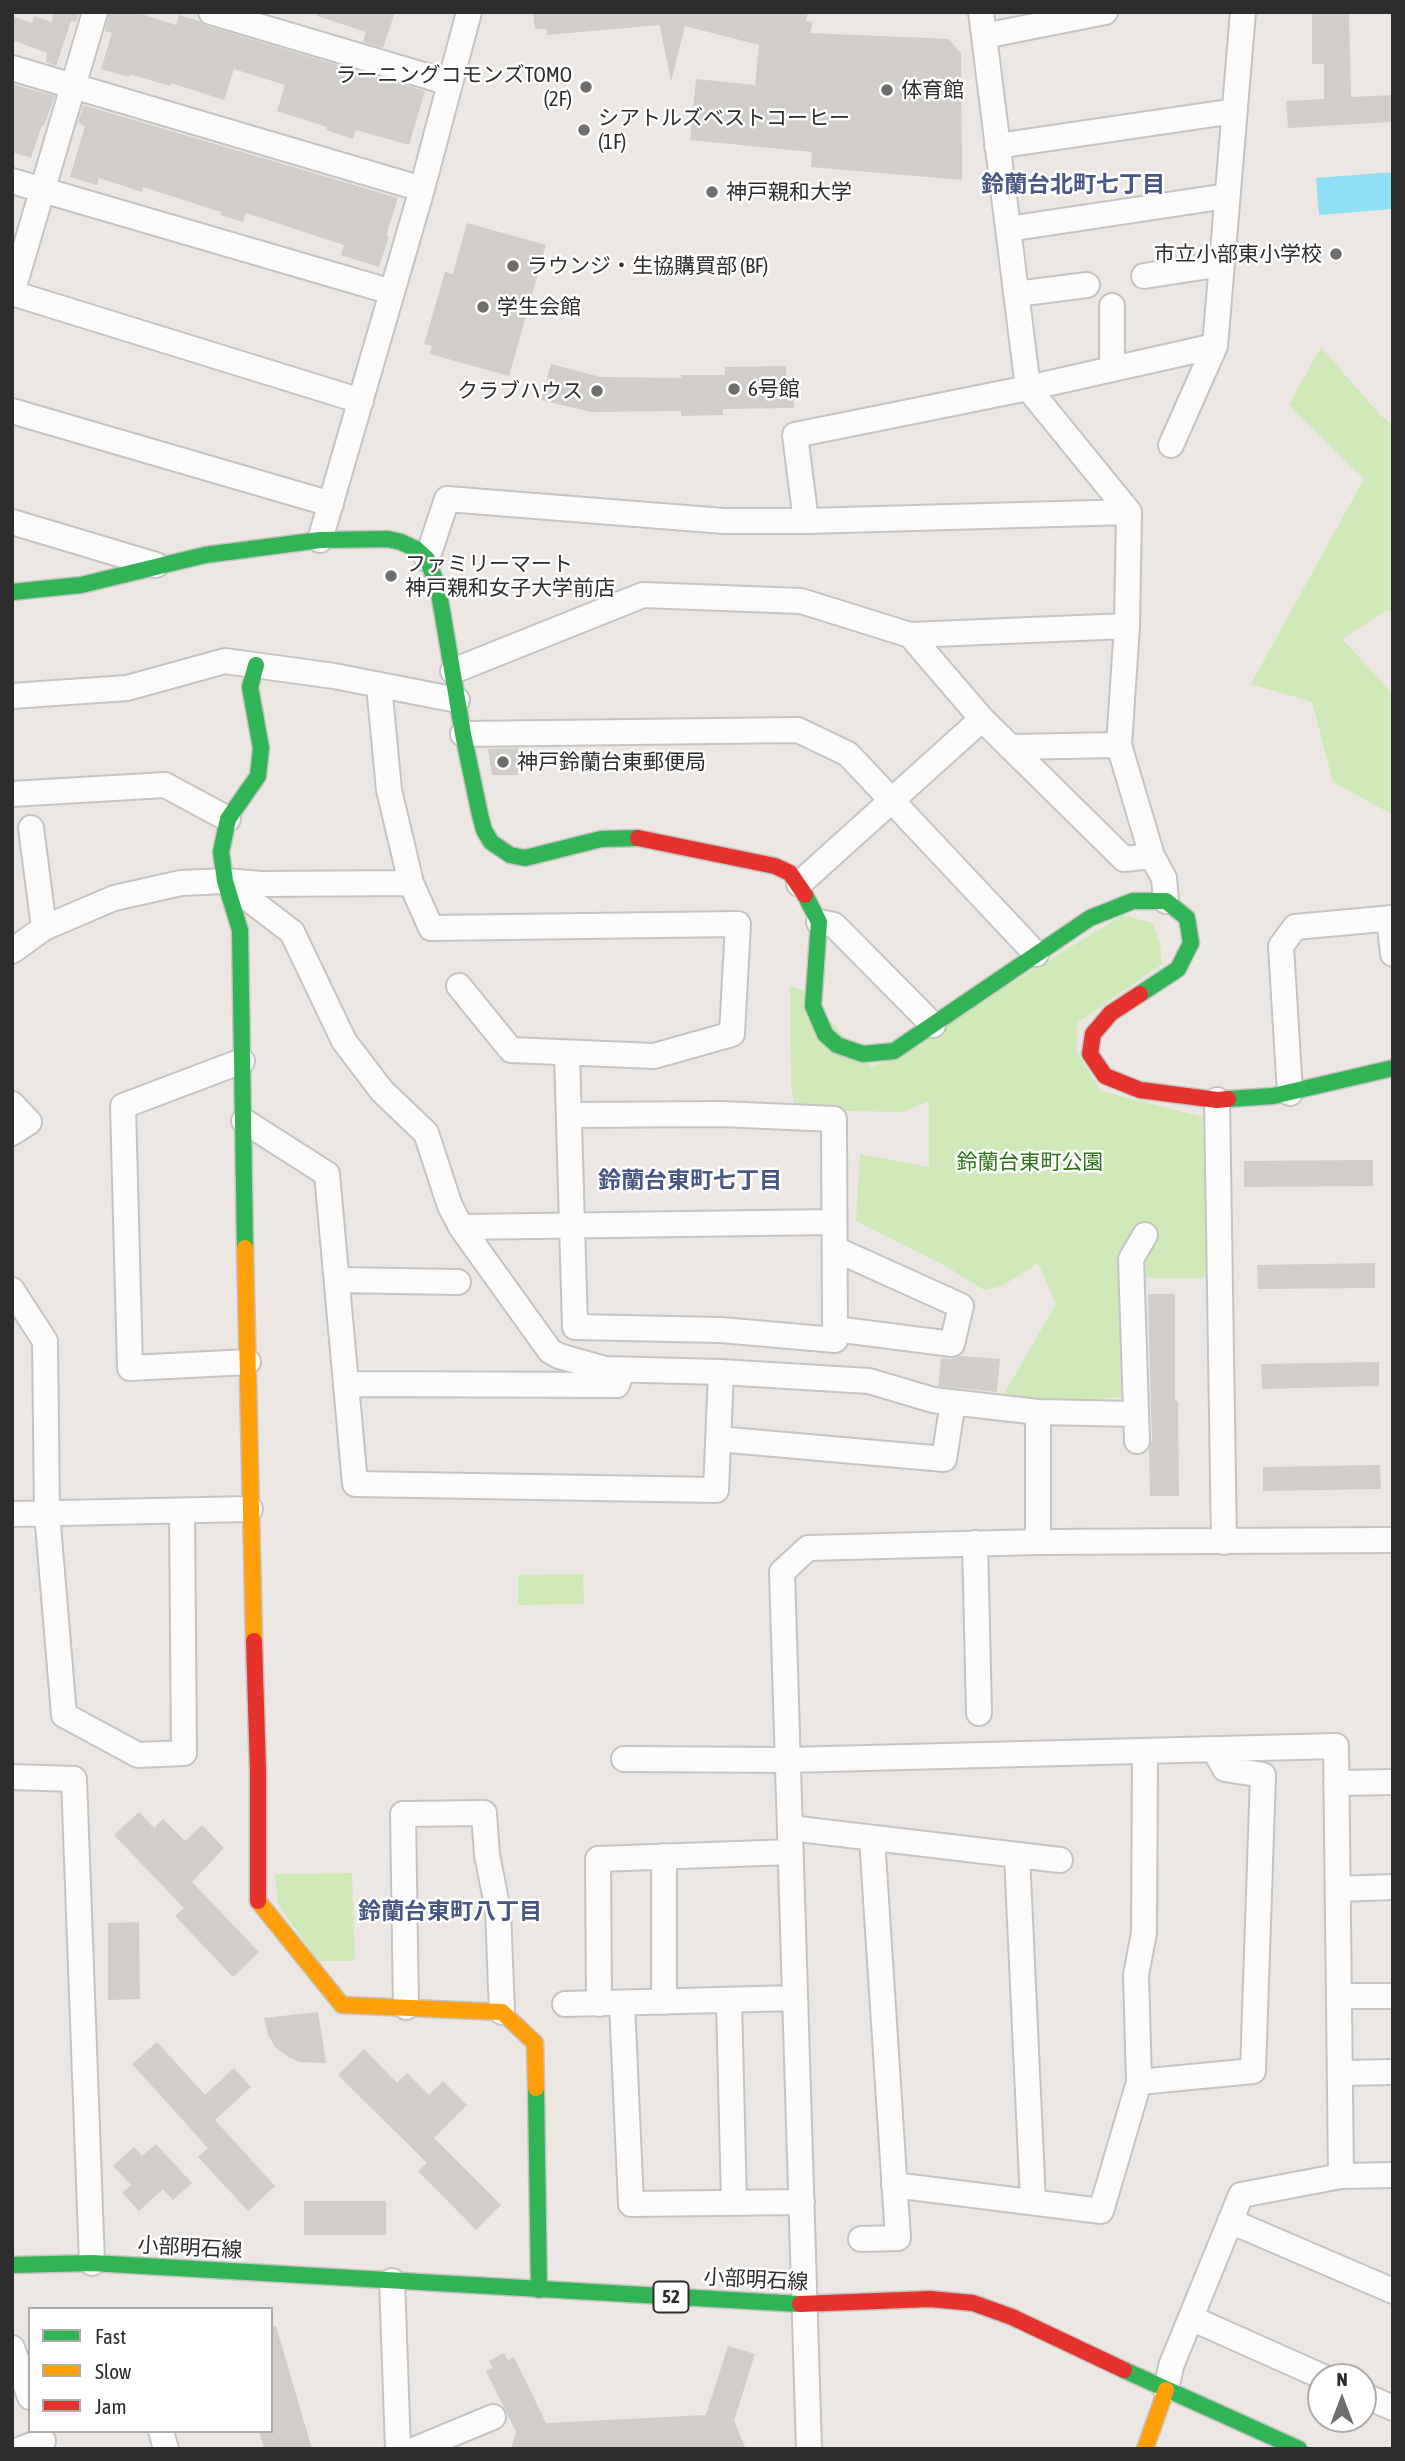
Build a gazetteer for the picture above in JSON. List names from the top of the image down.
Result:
{
  "streets": {
    "street": ["小部明石線", "52"]
  },
  "districts": ["鈴蘭台北町七丁目", "鈴蘭台東町七丁目", "鈴蘭台東町八丁目"],
  "parks": ["鈴蘭台東町公園"],
  "places": [
    "ラーニングコモンズTOMO (2F)",
    "体育館",
    "シアトルズベストコーヒー (1F)",
    "神戸親和大学",
    "市立小部東小学校",
    "ラウンジ・生協購買部 (BF)",
    "学生会館",
    "6号館",
    "クラブハウス",
    "ファミリーマート 神戸親和女子大学前店",
    "神戸鈴蘭台東郵便局"
  ],
  "legend": ["Fast", "Slow", "Jam"],
  "north": "top"
}
